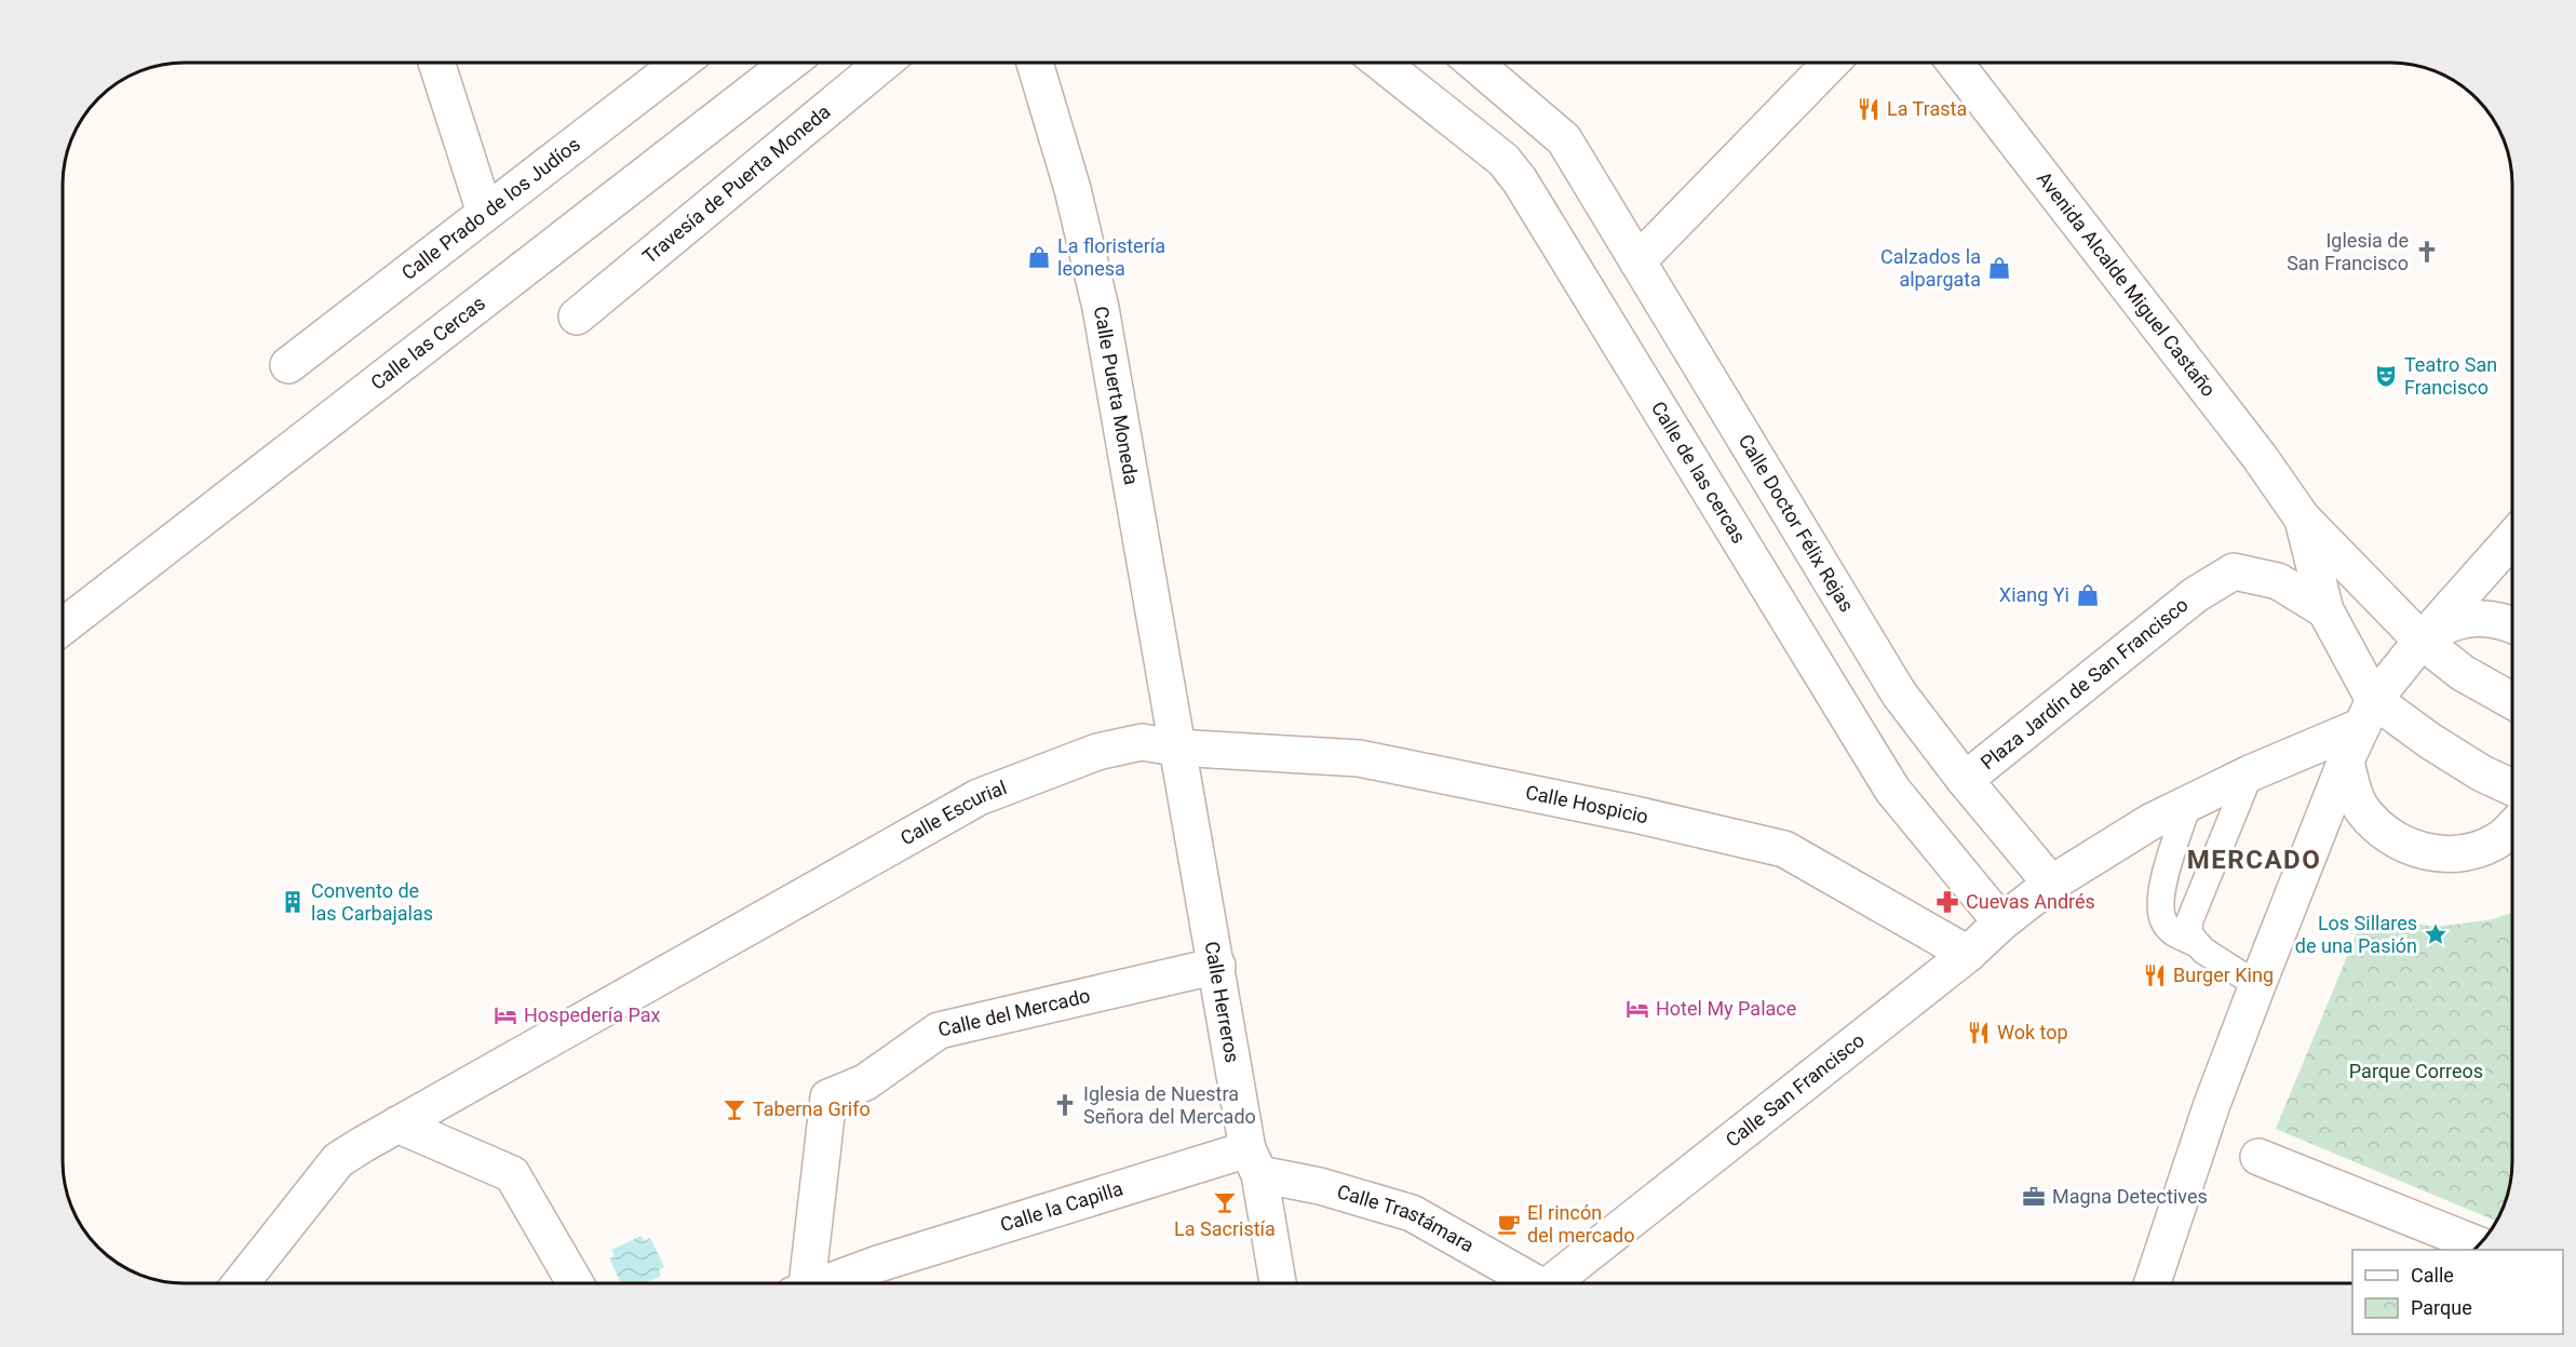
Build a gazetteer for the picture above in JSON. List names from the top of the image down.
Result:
{
  "streets": {
    "street": [
      "Travesía de Puerta Moneda",
      "Calle Prado de los Judíos",
      "Avenida Alcalde Miguel Castaño",
      "Calle las Cercas",
      "Calle Puerta Moneda",
      "Calle de las cercas",
      "Calle Doctor Félix Rejas",
      "Plaza Jardín de San Francisco",
      "Calle Hospicio",
      "Calle Escurial",
      "Calle Herreros",
      "Calle del Mercado",
      "Calle San Francisco",
      "Calle la Capilla",
      "Calle Trastámara"
    ]
  },
  "crossings": [
    ["Avenida Alcalde Miguel Castaño", "Plaza Jardín de San Francisco"],
    ["Calle Puerta Moneda", "Calle Hospicio"],
    ["Calle Puerta Moneda", "Calle Escurial"],
    ["Calle Puerta Moneda", "Calle Herreros"],
    ["Calle de las cercas", "Calle San Francisco"],
    ["Calle Doctor Félix Rejas", "Plaza Jardín de San Francisco"],
    ["Plaza Jardín de San Francisco", "Calle San Francisco"],
    ["Calle Hospicio", "Calle Escurial"],
    ["Calle Hospicio", "Calle Herreros"],
    ["Calle Hospicio", "Calle San Francisco"],
    ["Calle Escurial", "Calle Herreros"],
    ["Calle Herreros", "Calle del Mercado"],
    ["Calle Herreros", "Calle la Capilla"],
    ["Calle Herreros", "Calle Trastámara"],
    ["Calle la Capilla", "Calle Trastámara"]
  ],
  "districts": ["MERCADO"],
  "parks": ["Parque Correos"],
  "places": {
    "restaurant": ["La Trasta", "Burger King", "Wok top"],
    "church": ["Iglesia de San Francisco", "Iglesia de Nuestra Señora del Mercado"],
    "shop": ["La floristería leonesa", "Calzados la alpargata", "Xiang Yi"],
    "theatre": ["Teatro San Francisco"],
    "building": ["Convento de las Carbajalas"],
    "pharmacy": ["Cuevas Andrés"],
    "place": ["Los Sillares de una Pasión"],
    "hotel": ["Hotel My Palace", "Hospedería Pax"],
    "bar": ["Taberna Grifo", "La Sacristía"],
    "office": ["Magna Detectives"],
    "cafe": ["El rincón del mercado"]
  },
  "legend": ["Calle", "Parque"]
}
